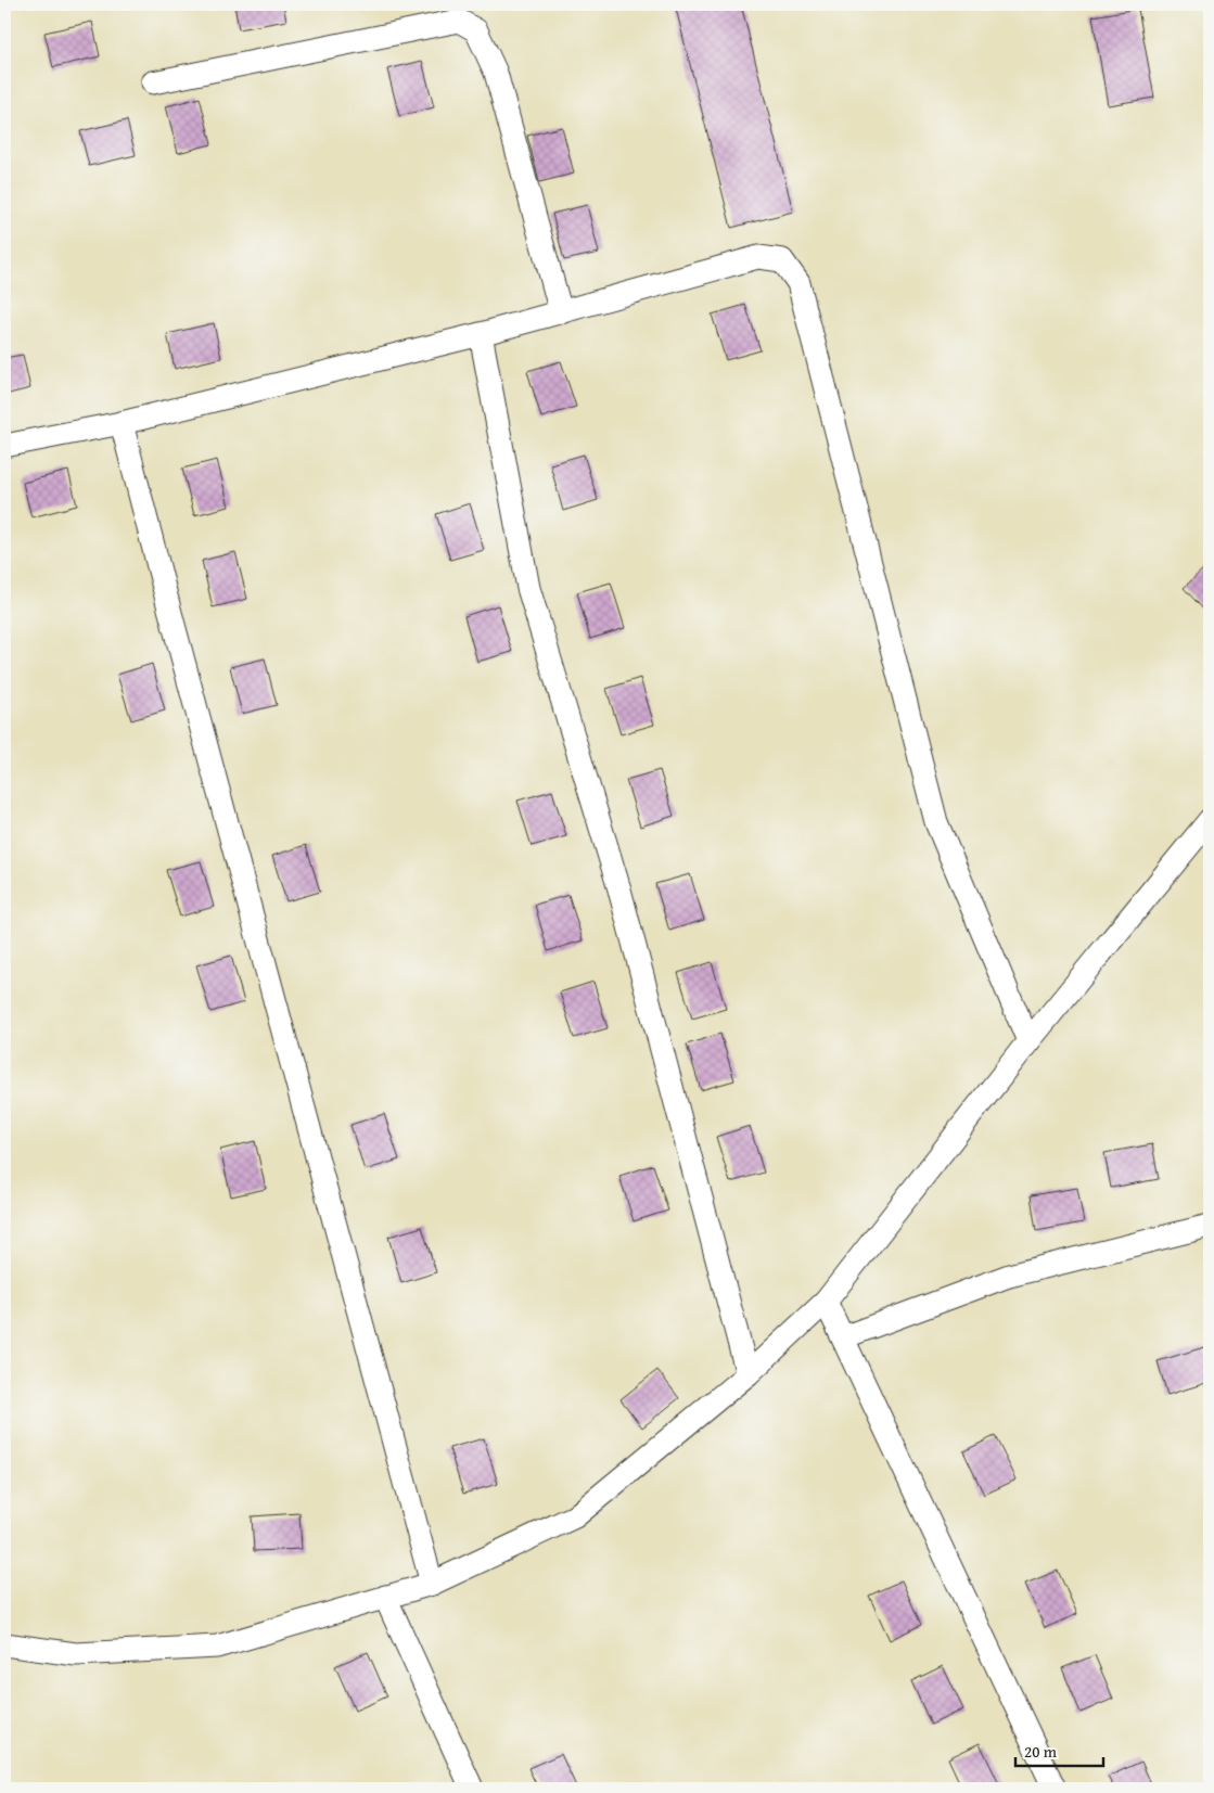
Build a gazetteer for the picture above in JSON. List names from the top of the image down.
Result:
{
  "scale_bar": "20 m"
}
